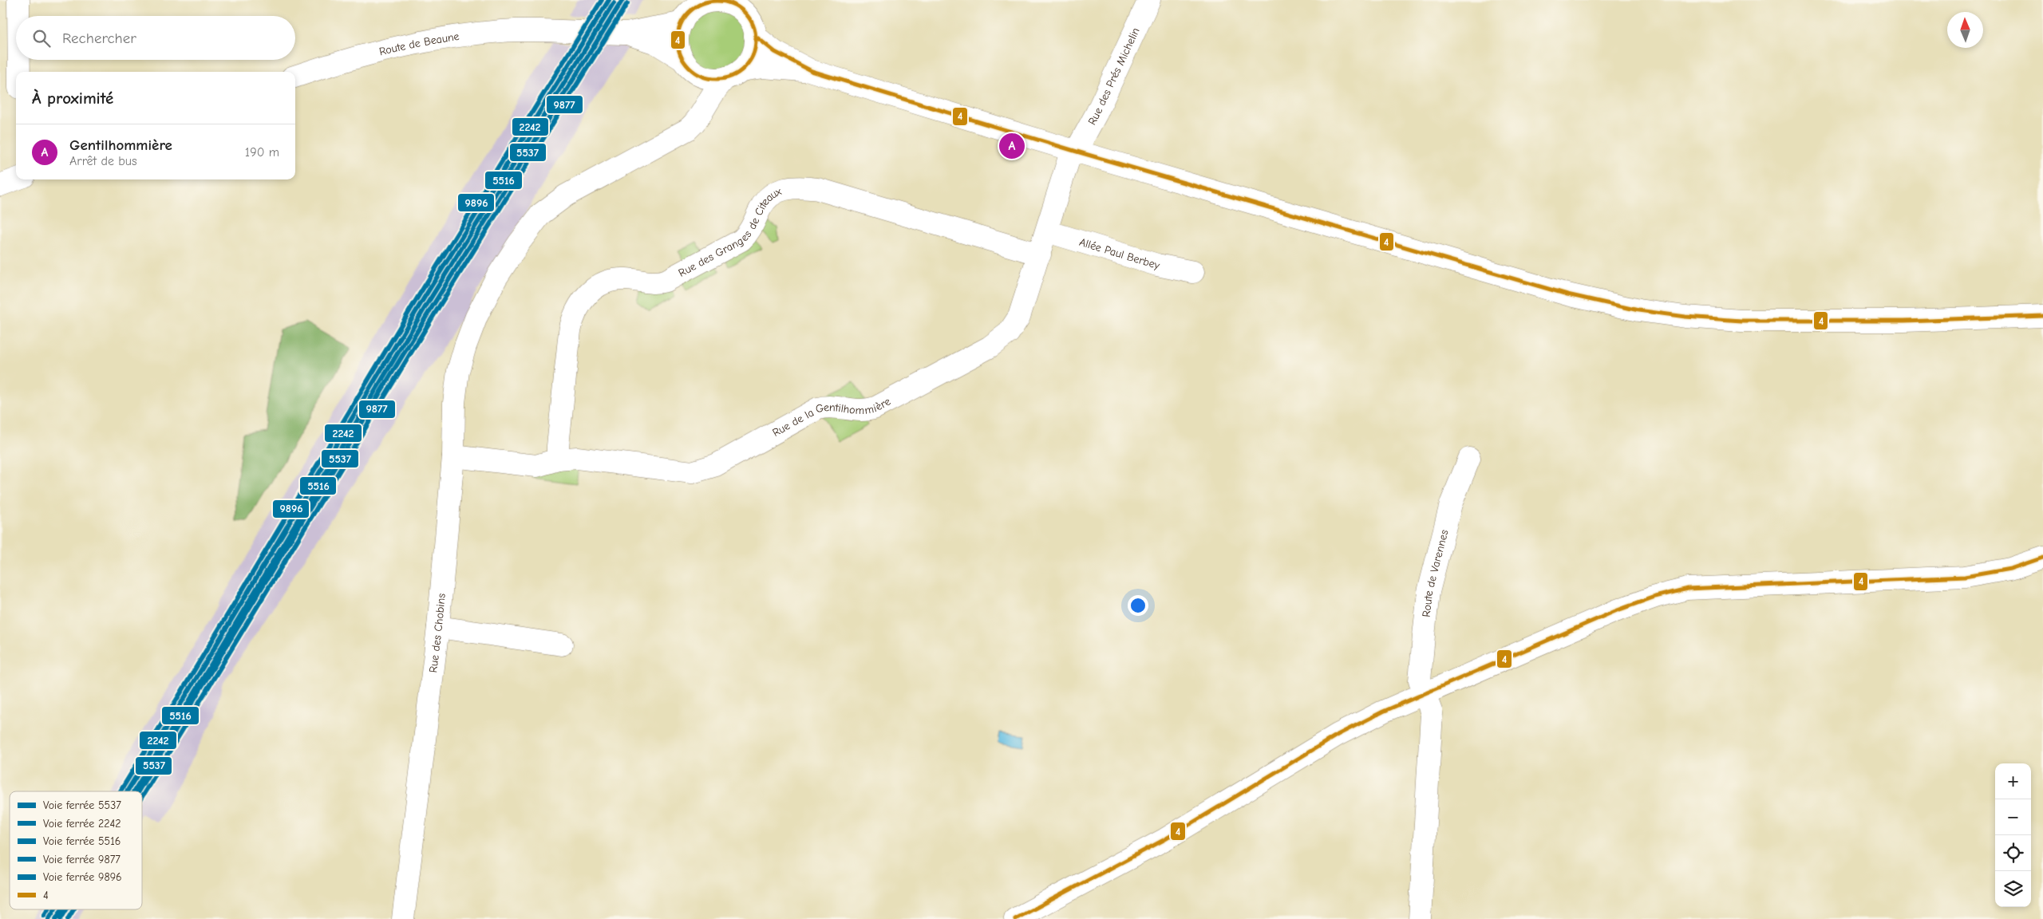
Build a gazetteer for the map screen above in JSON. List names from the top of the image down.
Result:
{
  "streets": {
    "street": [
      "Route de Beaune",
      "Rue des Prés Michelin",
      "Rue des Granges de Citeaux",
      "Allée Paul Berbey",
      "Rue de la Gentilhommière",
      "Route de Varennes",
      "Rue des Chobins"
    ]
  },
  "crossings": [
    ["Rue des Prés Michelin", "Rue de la Gentilhommière"],
    ["Rue des Granges de Citeaux", "Rue de la Gentilhommière"],
    ["Allée Paul Berbey", "Rue de la Gentilhommière"],
    ["Rue de la Gentilhommière", "Rue des Chobins"]
  ],
  "lines": [
    "rail line 5537",
    "rail line 2242",
    "rail line 9896",
    "transit line 4",
    "rail line 5516",
    "rail line 9877"
  ],
  "legend": [
    "Voie ferrée 5537",
    "Voie ferrée 2242",
    "Voie ferrée 5516",
    "Voie ferrée 9877",
    "Voie ferrée 9896",
    "4"
  ],
  "north": "top",
  "page": {
    "search": "Rechercher",
    "heading": "À proximité",
    "list": [
      {
        "mark": "A",
        "name": "Gentilhommière",
        "note": "Arrêt de bus",
        "value": "190 m"
      }
    ],
    "pins": "A",
    "map_buttons": ["+", "−"]
  }
}
